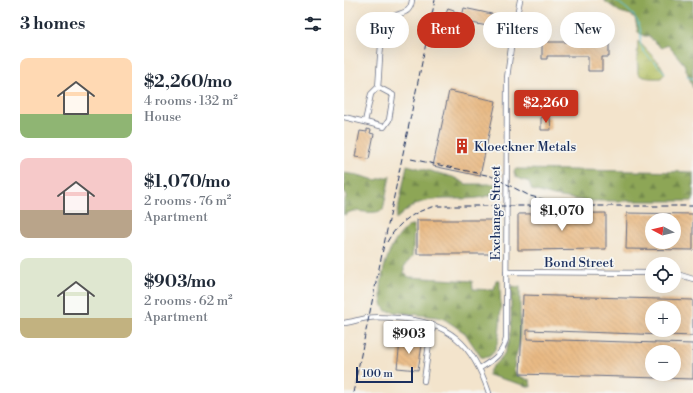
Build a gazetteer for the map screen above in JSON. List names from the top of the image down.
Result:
{
  "streets": {
    "street": ["Exchange Street", "Bond Street"]
  },
  "crossings": [
    ["Exchange Street", "Bond Street"]
  ],
  "places": {
    "building": ["Kloeckner Metals"]
  },
  "scale_bar": "100 m",
  "north": "left",
  "page": {
    "heading": "3 homes",
    "chip": [
      "Buy",
      "Rent",
      "Filters",
      "New"
    ],
    "list": [
      {
        "name": "$2,260/mo",
        "note": "4 rooms · 132 m² · House"
      },
      {
        "name": "$1,070/mo",
        "note": "2 rooms · 76 m² · Apartment"
      },
      {
        "name": "$903/mo",
        "note": "2 rooms · 62 m² · Apartment"
      }
    ],
    "price": ["$2,260", "$1,070", "$903"],
    "map_buttons": ["+", "−"],
    "scale": "100 m"
  }
}
